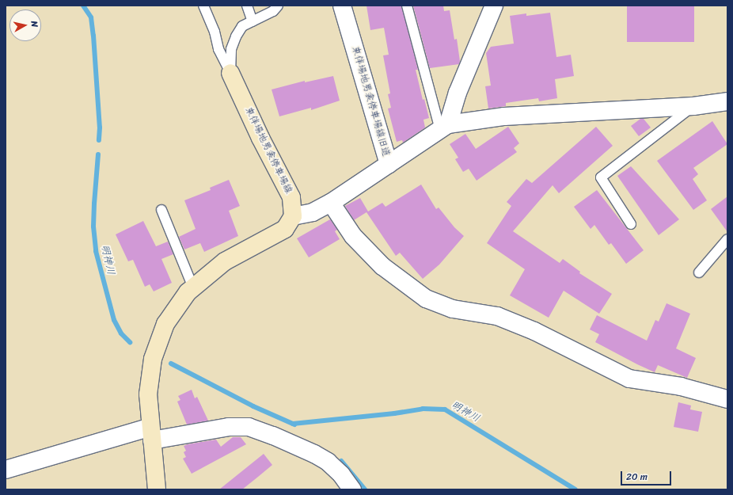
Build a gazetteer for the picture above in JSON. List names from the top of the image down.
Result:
{
  "streets": {
    "main road": ["東伴場地男衾停車場線"],
    "street": ["東伴場地男衾停車場線旧道"]
  },
  "crossings": [
    ["東伴場地男衾停車場線旧道", "東伴場地男衾停車場線"]
  ],
  "water": ["明神川"],
  "scale_bar": "20 m",
  "north": "right"
}
